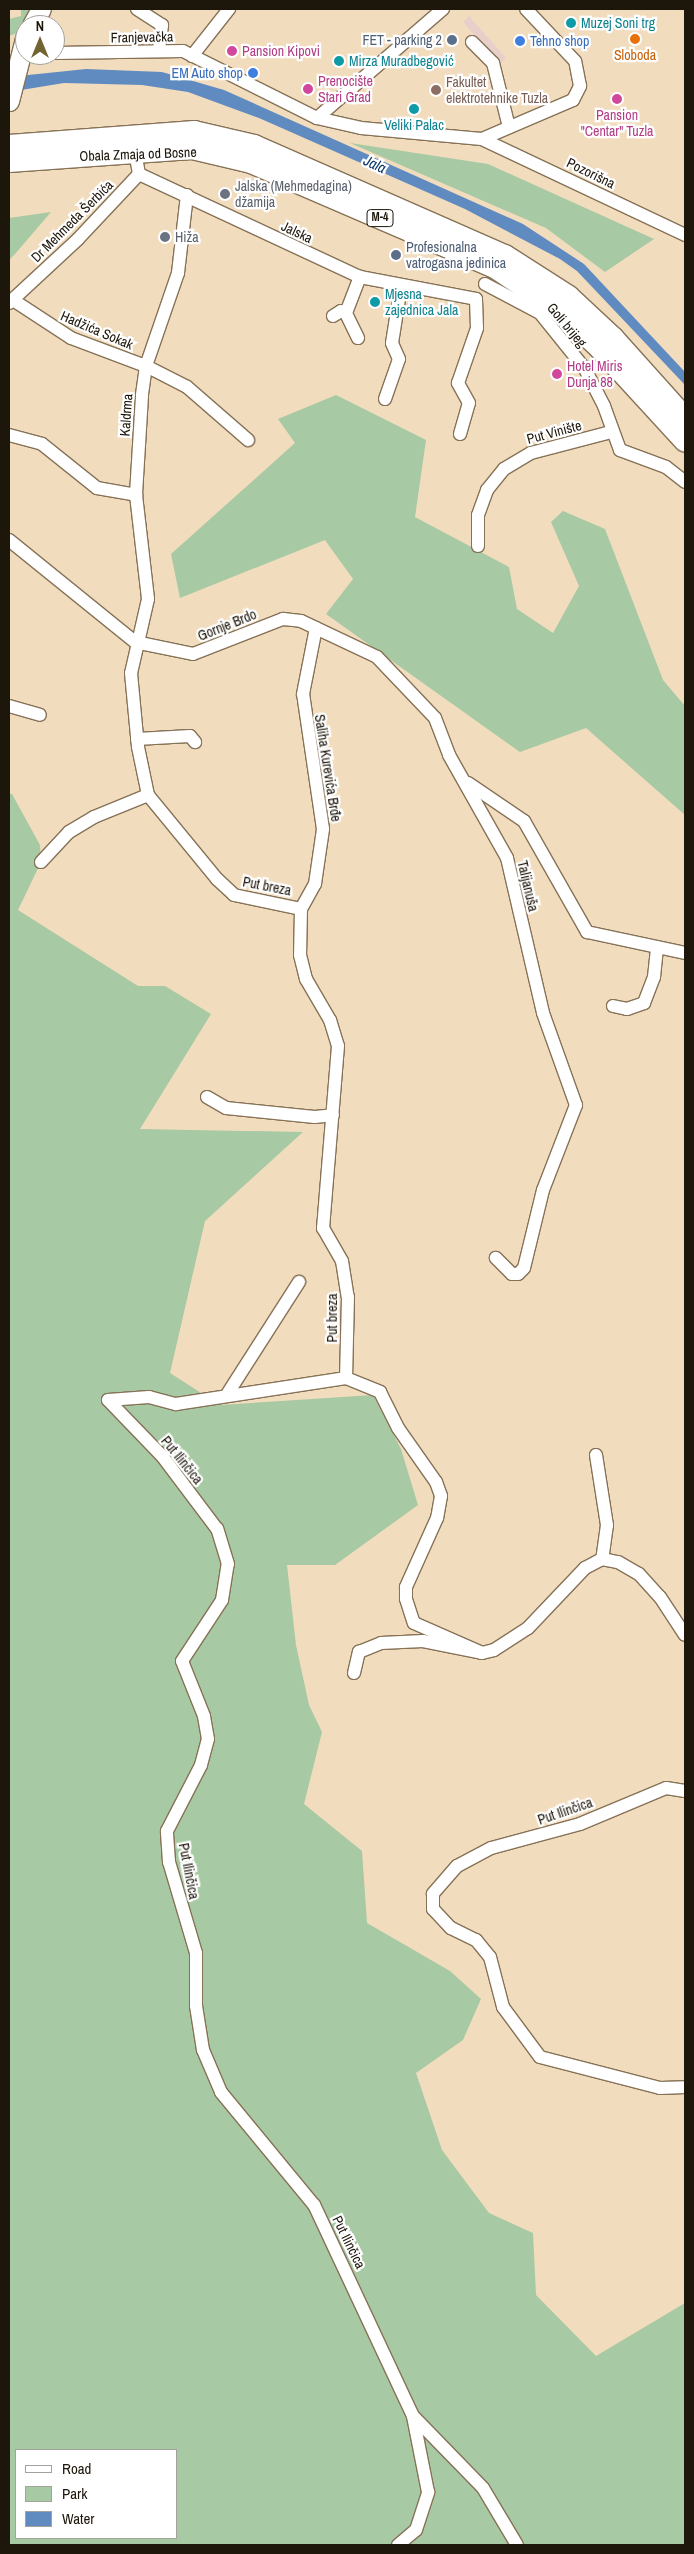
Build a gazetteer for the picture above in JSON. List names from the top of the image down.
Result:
{
  "streets": {
    "main road": ["Obala Zmaja od Bosne", "M-4"],
    "street": [
      "Franjevačka",
      "Pozorišna",
      "Dr Mehmeda Šerbića",
      "Jalska",
      "Goli brijeg",
      "Hadžića Sokak",
      "Kaldrma",
      "Put Vinište",
      "Gornje Brdo",
      "Saliha Kurevića Brđe",
      "Put breza",
      "Talijanuša",
      "Put Ilinčica"
    ]
  },
  "crossings": [
    ["Franjevačka", "Pozorišna"],
    ["Obala Zmaja od Bosne", "Goli brijeg"],
    ["Dr Mehmeda Šerbića", "Jalska"],
    ["Dr Mehmeda Šerbića", "Hadžića Sokak"],
    ["Jalska", "Kaldrma"],
    ["Goli brijeg", "Put Vinište"],
    ["Hadžića Sokak", "Kaldrma"],
    ["Kaldrma", "Gornje Brdo"],
    ["Gornje Brdo", "Saliha Kurevića Brđe"],
    ["Gornje Brdo", "Talijanuša"],
    ["Saliha Kurevića Brđe", "Put breza"],
    ["Put breza", "Put Ilinčica"]
  ],
  "water": ["Jala"],
  "places": [
    "Muzej Soni trg",
    "Sloboda",
    "FET - parking 2",
    "Tehno shop",
    "Pansion Kipovi",
    "Mirza Muradbegović",
    "EM Auto shop",
    "Prenocište Stari Grad",
    "Fakultet elektrotehnike Tuzla",
    "Pansion \"Centar\" Tuzla",
    "Veliki Palac",
    "Jalska (Mehmedagina) džamija",
    "Hiža",
    "Profesionalna vatrogasna jedinica",
    "Mjesna zajednica Jala",
    "Hotel Miris Dunja 88"
  ],
  "legend": ["Road", "Park", "Water"],
  "north": "top"
}
